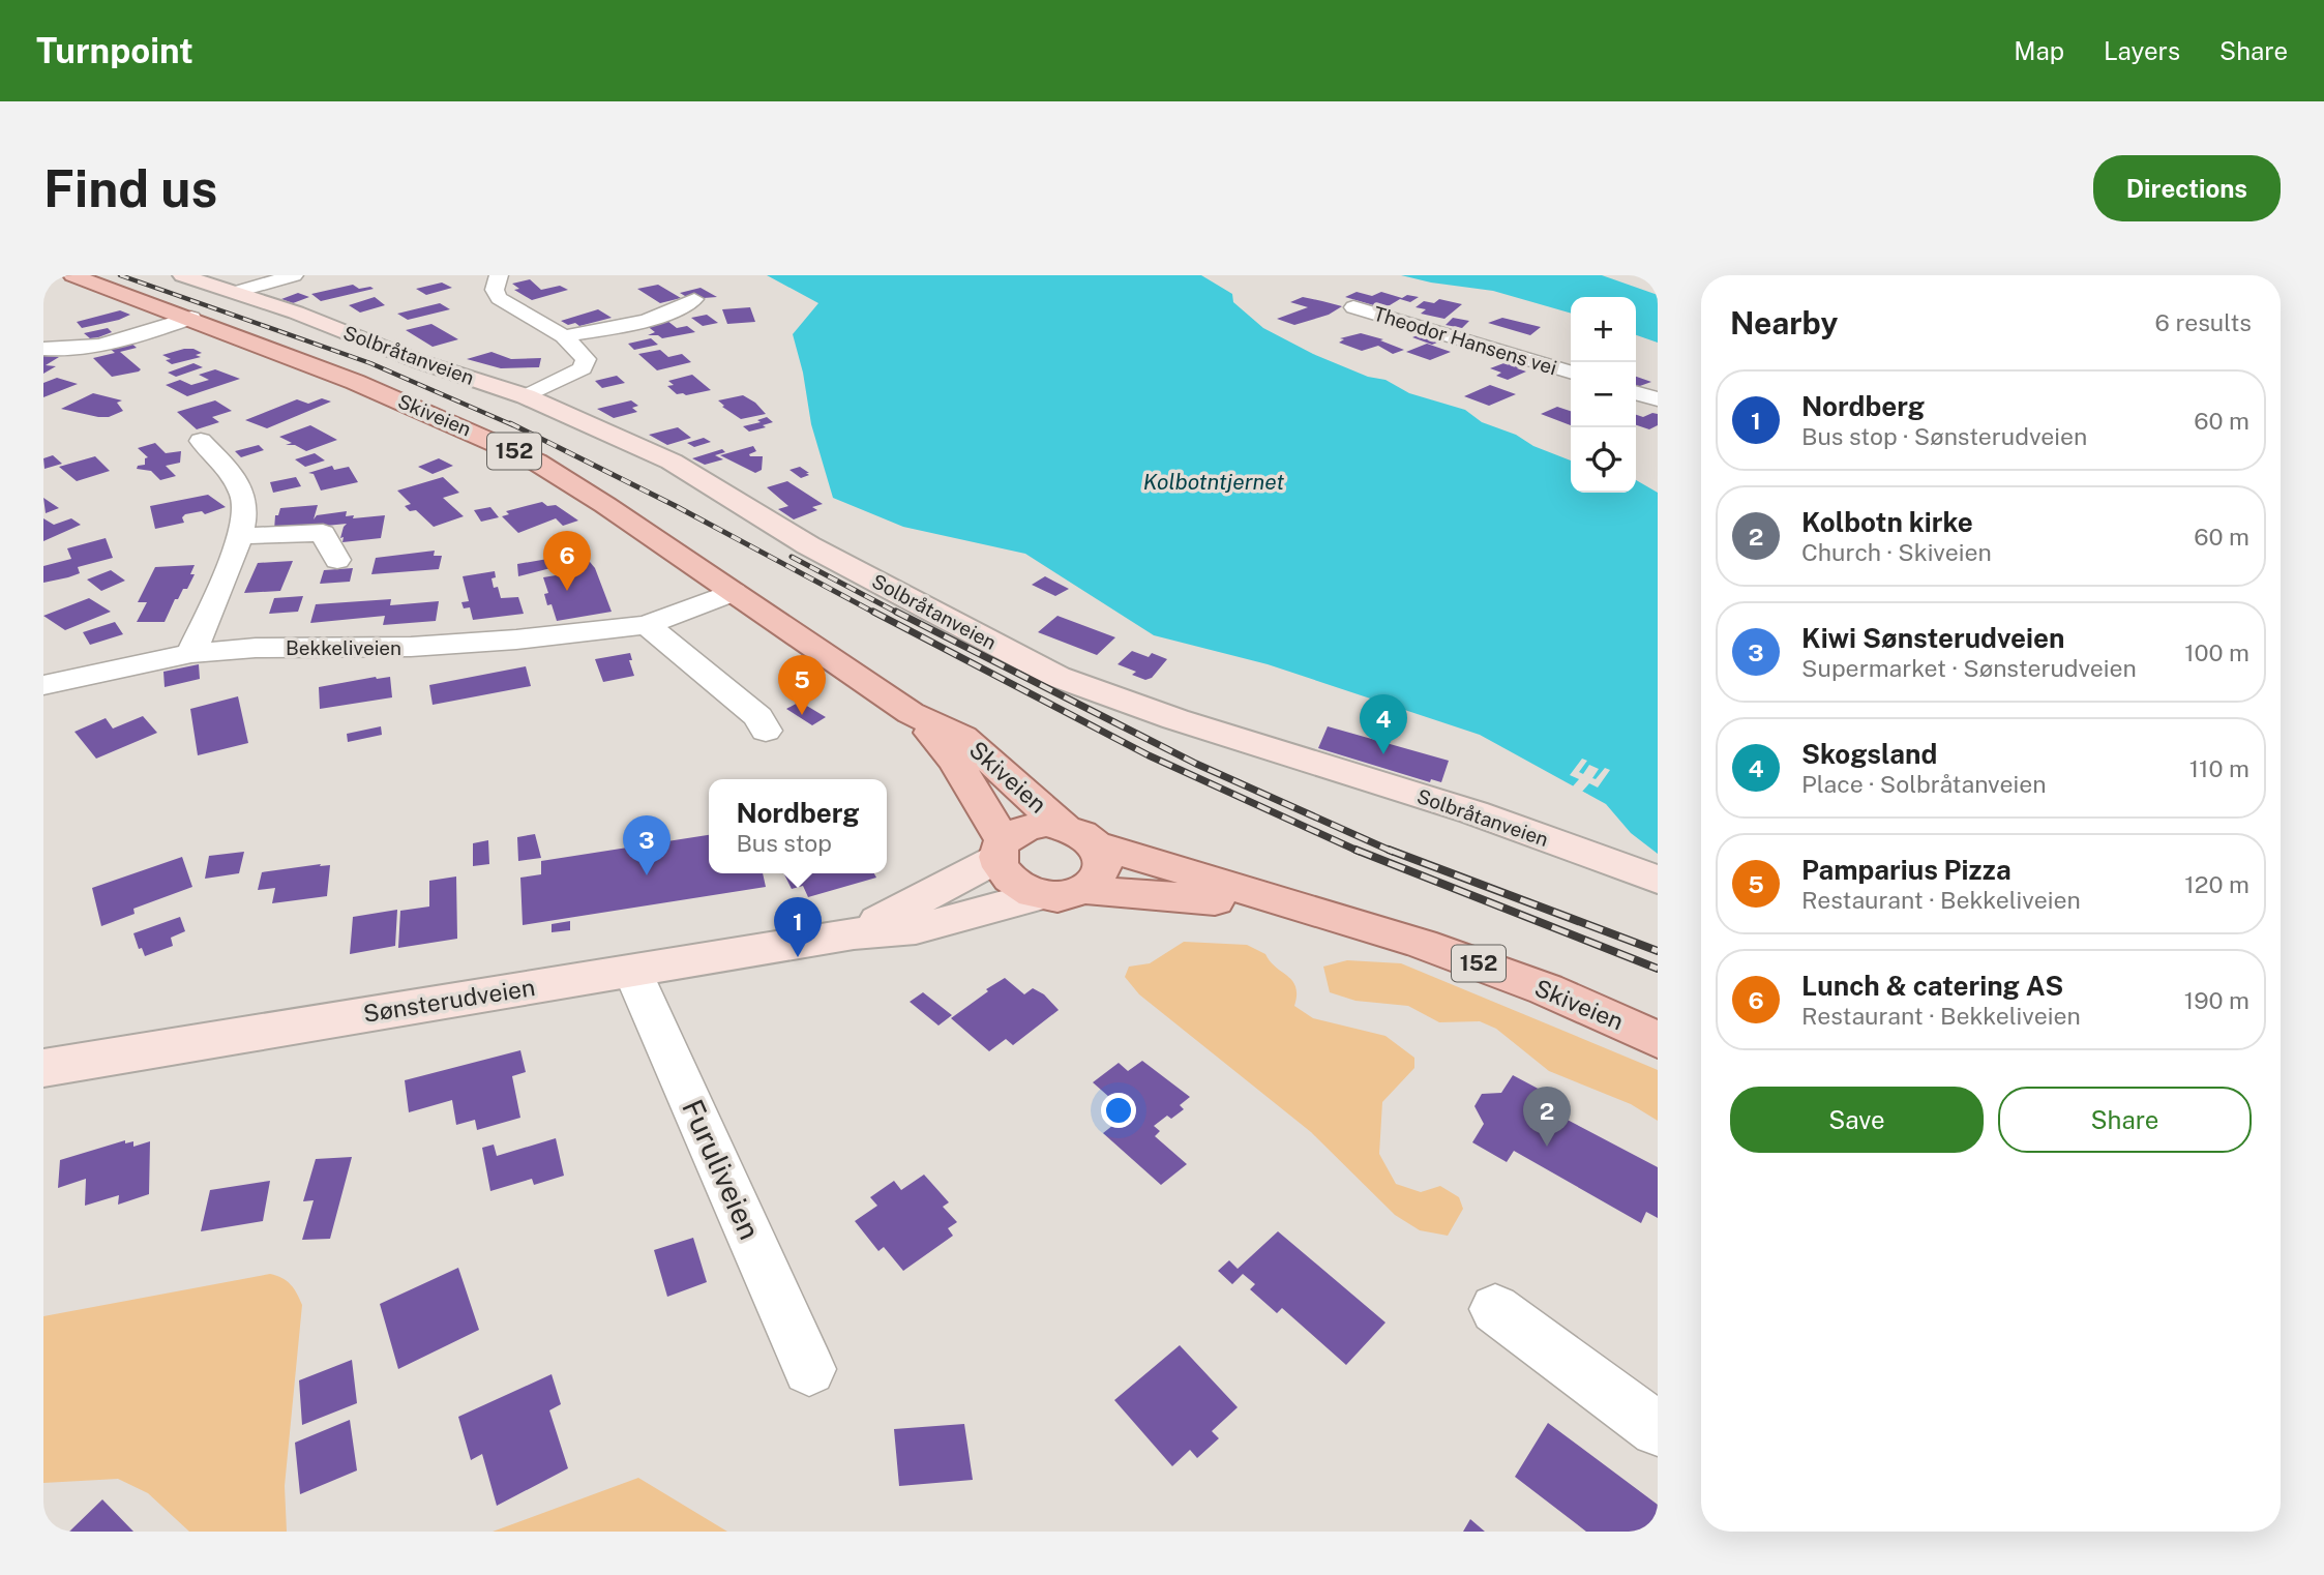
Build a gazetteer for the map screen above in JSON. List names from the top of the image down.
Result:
{
  "streets": {
    "main road": ["Skiveien", "152"],
    "street": [
      "Theodor Hansens vei",
      "Solbråtanveien",
      "Bekkeliveien",
      "Sønsterudveien",
      "Furuliveien"
    ]
  },
  "crossings": [
    ["Skiveien", "152"],
    ["Skiveien", "Bekkeliveien"],
    ["Skiveien", "Sønsterudveien"],
    ["152", "Sønsterudveien"],
    ["Sønsterudveien", "Furuliveien"]
  ],
  "water": ["Kolbotntjernet"],
  "page": {
    "header": "Turnpoint",
    "nav": ["Map", "Layers", "Share"],
    "buttons": [
      "Directions",
      ["Save", "Share"]
    ],
    "title": "Find us",
    "heading": ["Nearby", "6 results"],
    "map_buttons": ["+", "−"],
    "list": [
      {
        "mark": "1",
        "name": "Nordberg",
        "note": "Bus stop · Sønsterudveien",
        "value": "60 m"
      },
      {
        "mark": "2",
        "name": "Kolbotn kirke",
        "note": "Church · Skiveien",
        "value": "60 m"
      },
      {
        "mark": "3",
        "name": "Kiwi Sønsterudveien",
        "note": "Supermarket · Sønsterudveien",
        "value": "100 m"
      },
      {
        "mark": "4",
        "name": "Skogsland",
        "note": "Place · Solbråtanveien",
        "value": "110 m"
      },
      {
        "mark": "5",
        "name": "Pamparius Pizza",
        "note": "Restaurant · Bekkeliveien",
        "value": "120 m"
      },
      {
        "mark": "6",
        "name": "Lunch & catering AS",
        "note": "Restaurant · Bekkeliveien",
        "value": "190 m"
      }
    ],
    "pins": [
      "6",
      "5",
      "4",
      "3",
      "1",
      "2"
    ],
    "popup": ["Nordberg", "Bus stop"]
  }
}
